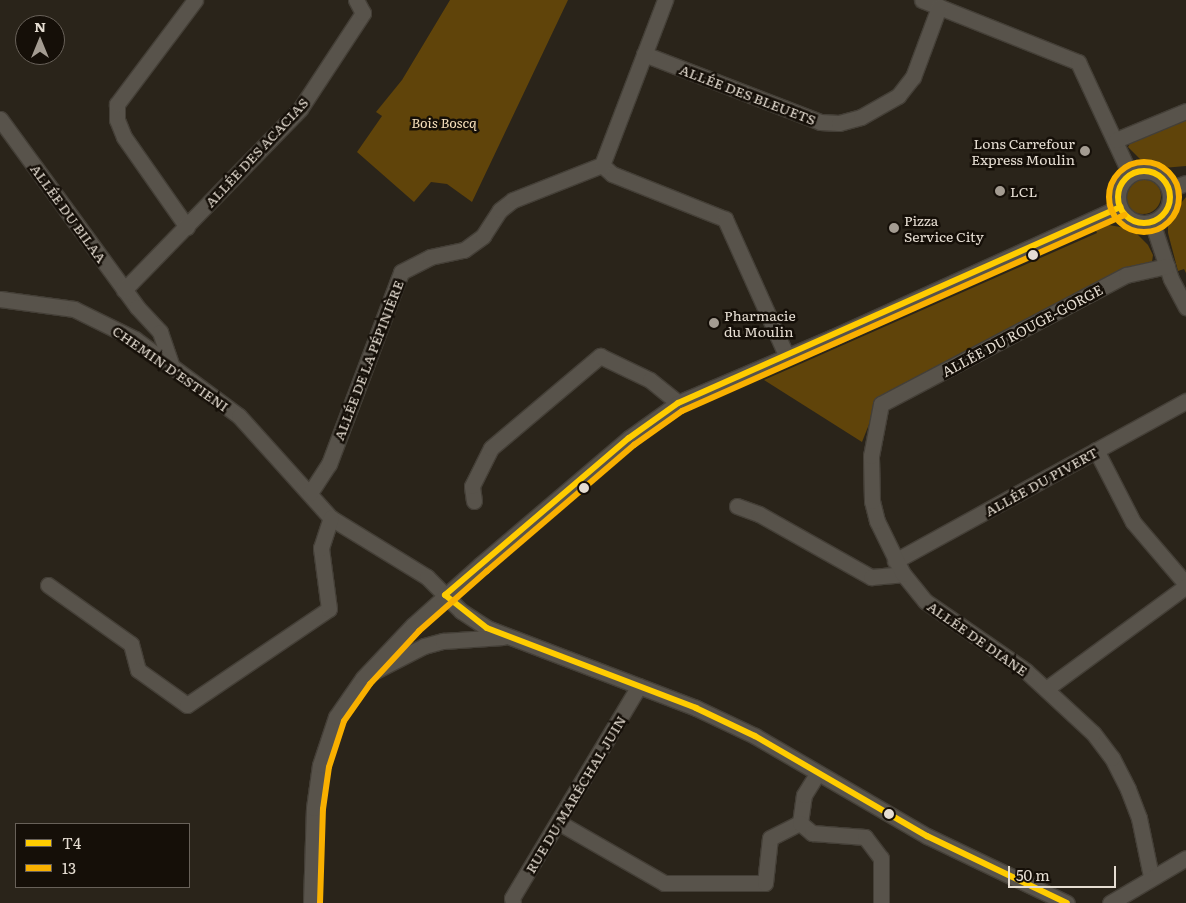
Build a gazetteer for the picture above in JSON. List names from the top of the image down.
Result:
{
  "streets": {
    "street": [
      "ALLÉE DES BLEUETS",
      "ALLÉE DES ACACIAS",
      "ALLÉE DU BILAA",
      "ALLÉE DU ROUGE-GORGE",
      "ALLÉE DE LA PÉPINIÈRE",
      "CHEMIN D'ESTIENI",
      "ALLÉE DU PIVERT",
      "ALLÉE DE DIANE",
      "RUE DU MARÉCHAL JUIN"
    ]
  },
  "crossings": [
    ["ALLÉE DES ACACIAS", "ALLÉE DU BILAA"],
    ["ALLÉE DU BILAA", "CHEMIN D'ESTIENI"],
    ["ALLÉE DU ROUGE-GORGE", "ALLÉE DE DIANE"],
    ["ALLÉE DE LA PÉPINIÈRE", "CHEMIN D'ESTIENI"],
    ["CHEMIN D'ESTIENI", "RUE DU MARÉCHAL JUIN"],
    ["ALLÉE DU PIVERT", "ALLÉE DE DIANE"]
  ],
  "parks": ["Bois Boscq"],
  "places": [
    "Lons Carrefour Express Moulin",
    "LCL",
    "Pizza Service City",
    "Pharmacie du Moulin"
  ],
  "lines": ["transit line 13", "transit line T4"],
  "legend": ["T4", "13"],
  "scale_bar": "50 m",
  "north": "top"
}
